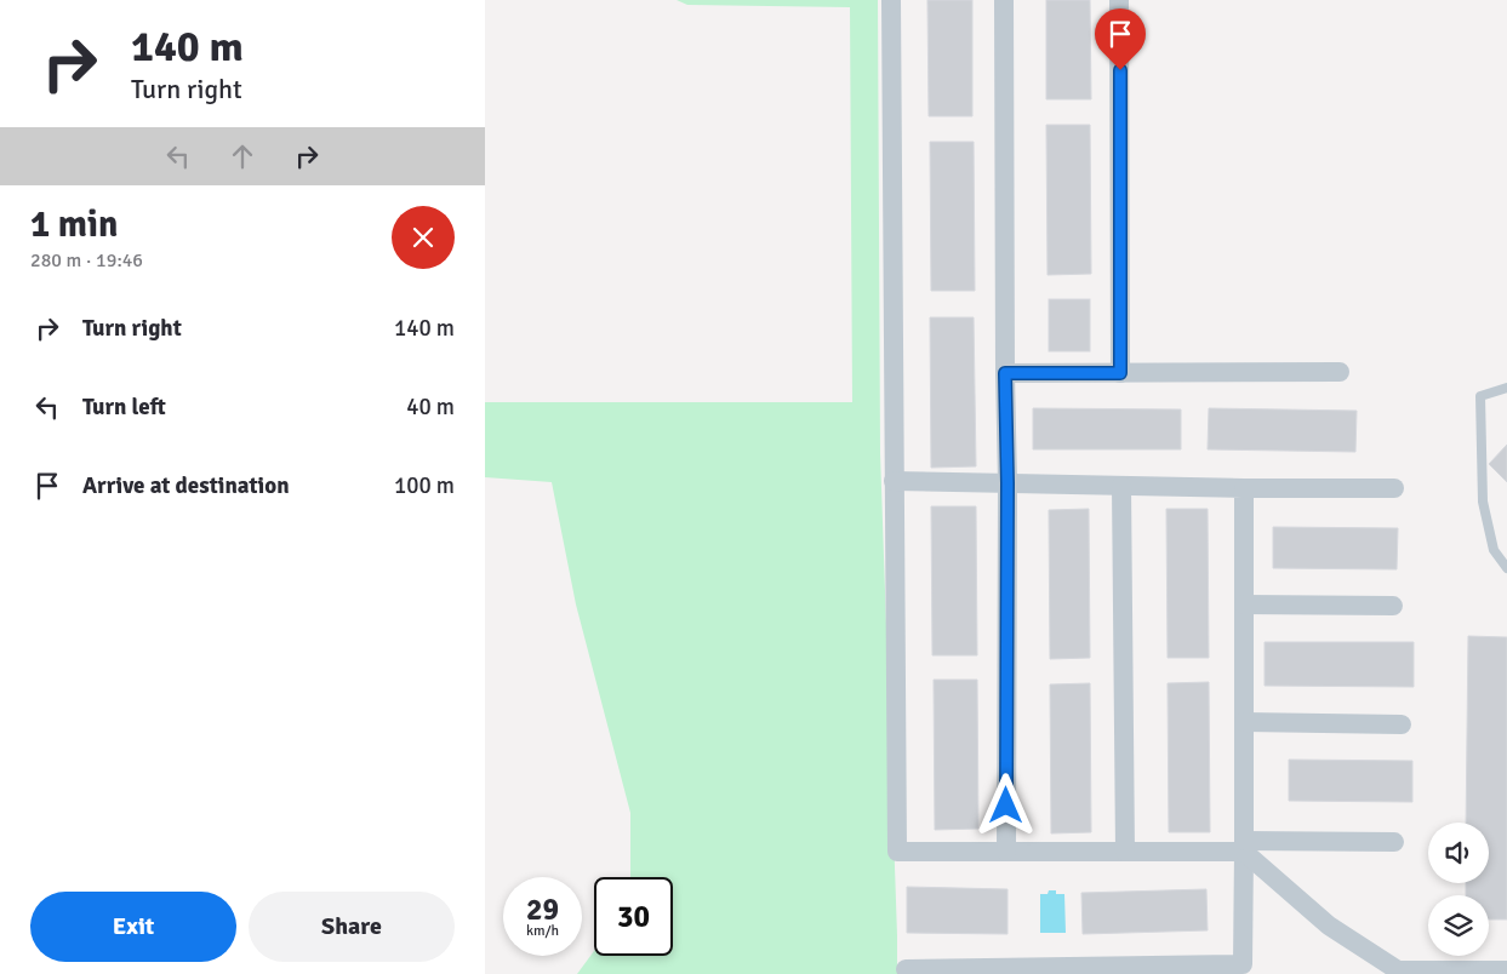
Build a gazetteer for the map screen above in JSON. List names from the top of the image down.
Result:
{
  "page": {
    "turn": ["140 m", "Turn right"],
    "heading": ["1 min", "280 m · 19:46"],
    "list": [
      {
        "name": "Turn right",
        "value": "140 m"
      },
      {
        "name": "Turn left",
        "value": "40 m"
      },
      {
        "name": "Arrive at destination",
        "value": "100 m"
      }
    ],
    "speed": "29 km/h",
    "limit": "30",
    "buttons": ["Exit", "Share"]
  }
}
